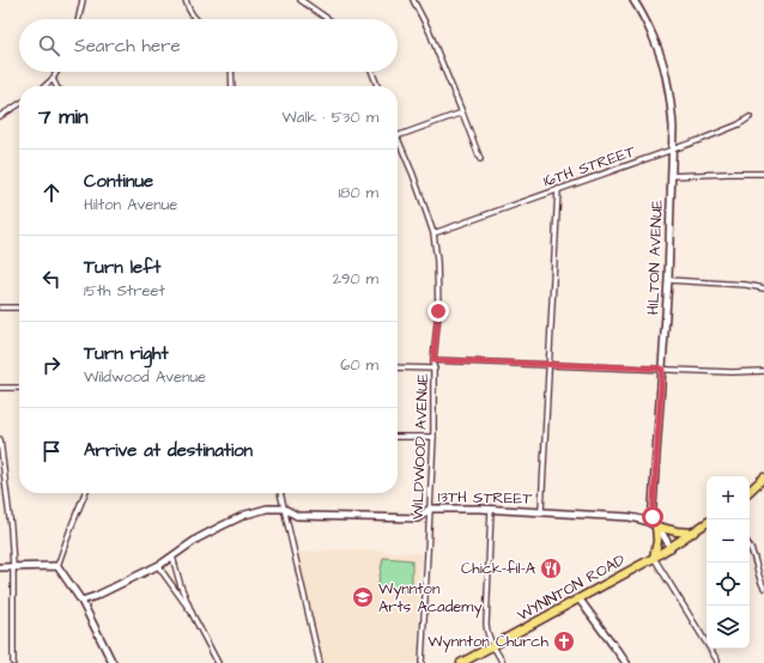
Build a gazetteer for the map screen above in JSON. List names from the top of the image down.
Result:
{
  "streets": {
    "main road": ["HILTON AVENUE", "13TH STREET", "WYNNTON ROAD"],
    "street": ["16TH STREET", "WILDWOOD AVENUE"]
  },
  "crossings": [
    ["16TH STREET", "HILTON AVENUE"],
    ["16TH STREET", "WILDWOOD AVENUE"],
    ["HILTON AVENUE", "13TH STREET"],
    ["WILDWOOD AVENUE", "13TH STREET"]
  ],
  "places": {
    "restaurant": ["Chick-fil-A"],
    "school or university": ["Wynnton Arts Academy"],
    "church": ["Wynnton Church"]
  },
  "page": {
    "search": "Search here",
    "heading": ["7 min", "Walk · 530 m"],
    "list": [
      ["Continue", "Hilton Avenue", "180 m"],
      ["Turn left", "15th Street", "290 m"],
      ["Turn right", "Wildwood Avenue", "60 m"],
      "Arrive at destination"
    ],
    "map_buttons": ["+", "−"]
  }
}
